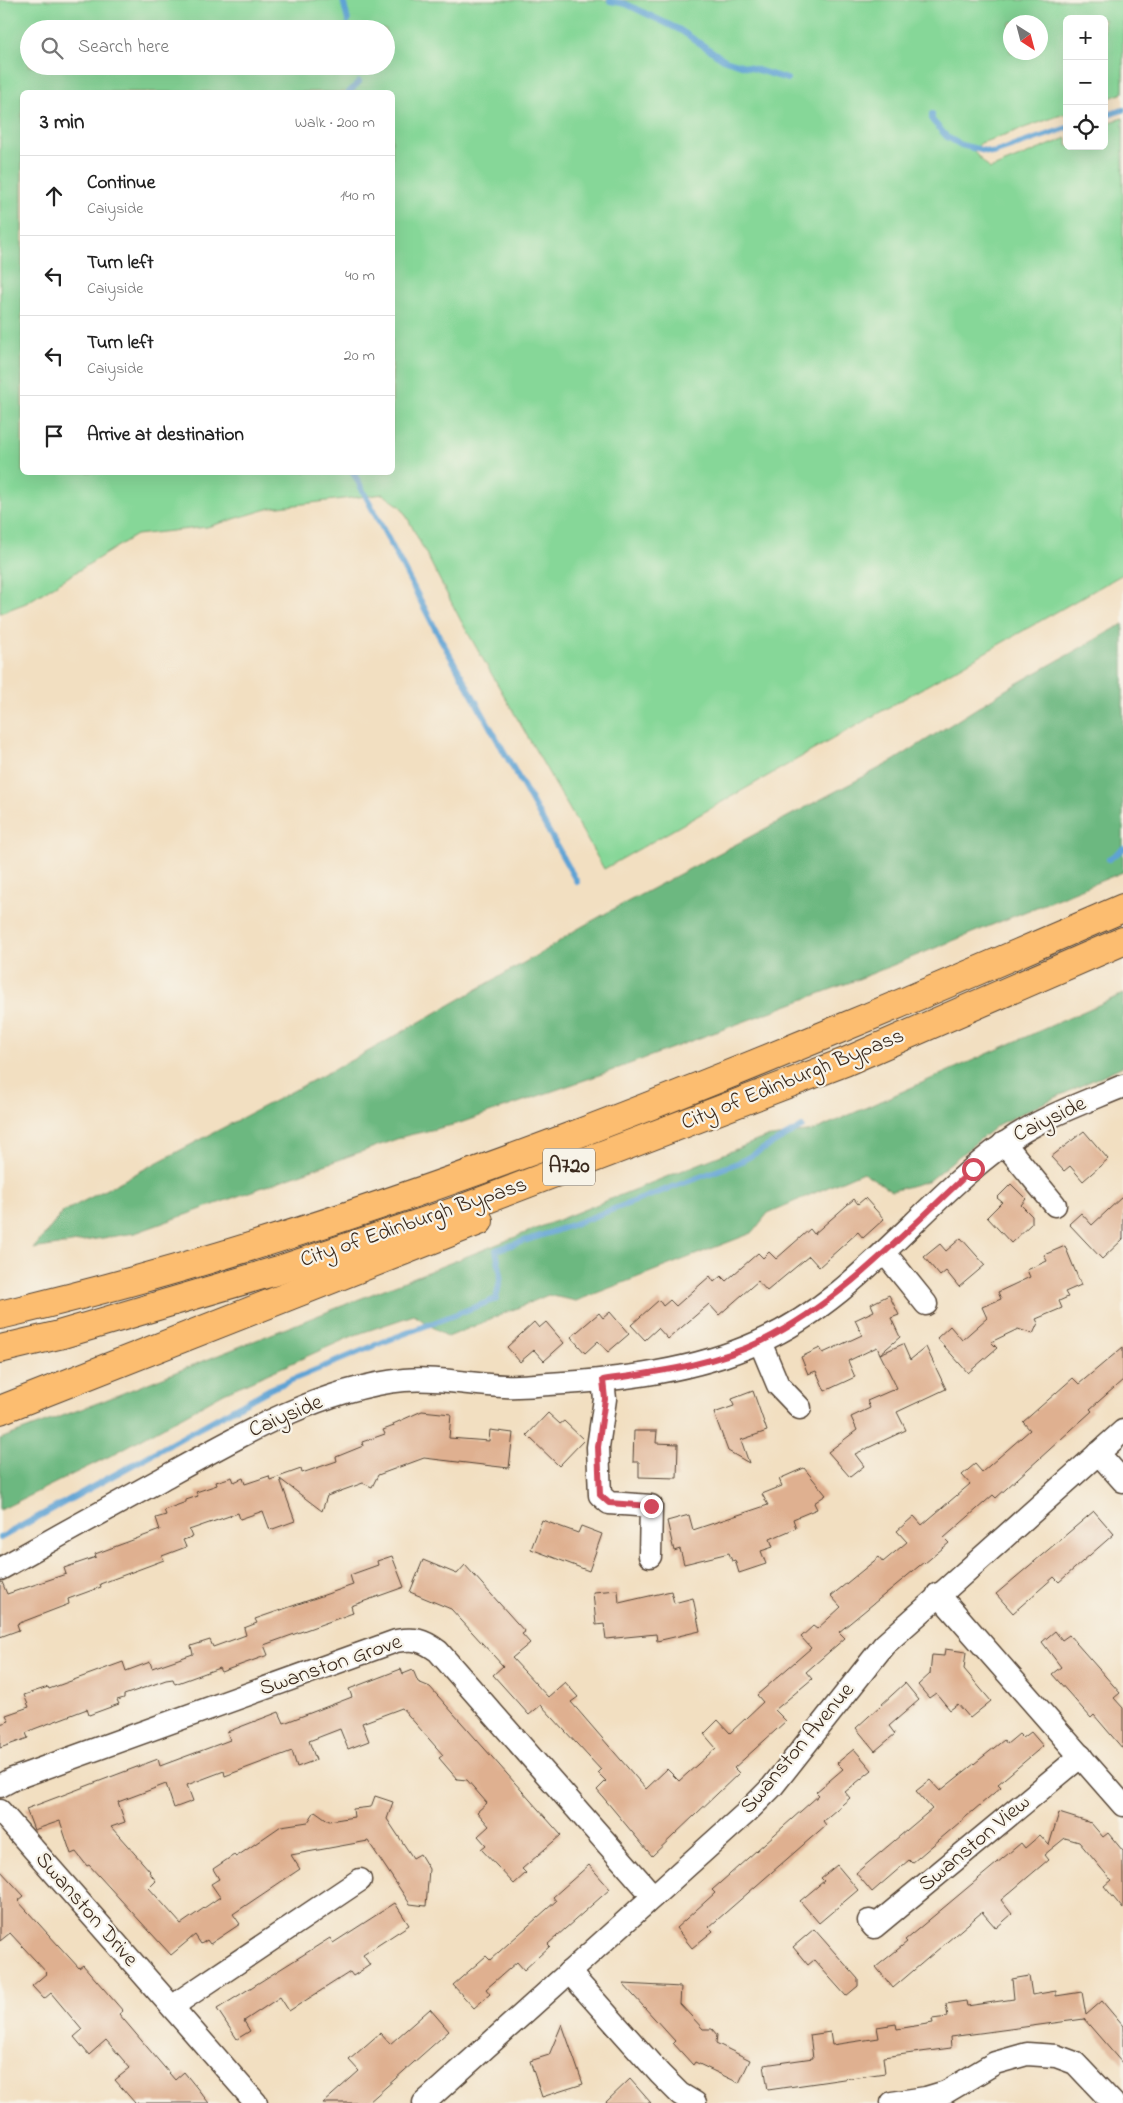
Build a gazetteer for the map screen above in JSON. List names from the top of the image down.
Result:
{
  "streets": {
    "highway": ["City of Edinburgh Bypass", "A720"],
    "street": [
      "Caiyside",
      "Swanston Grove",
      "Swanston Avenue",
      "Swanston View",
      "Swanston Drive"
    ]
  },
  "crossings": [
    ["Swanston Grove", "Swanston Avenue"]
  ],
  "north": "bottom right",
  "page": {
    "map_buttons": ["+", "−"],
    "search": "Search here",
    "heading": ["3 min", "Walk · 200 m"],
    "list": [
      ["Continue", "Caiyside", "140 m"],
      ["Turn left", "Caiyside", "40 m"],
      ["Turn left", "Caiyside", "20 m"],
      "Arrive at destination"
    ]
  }
}
